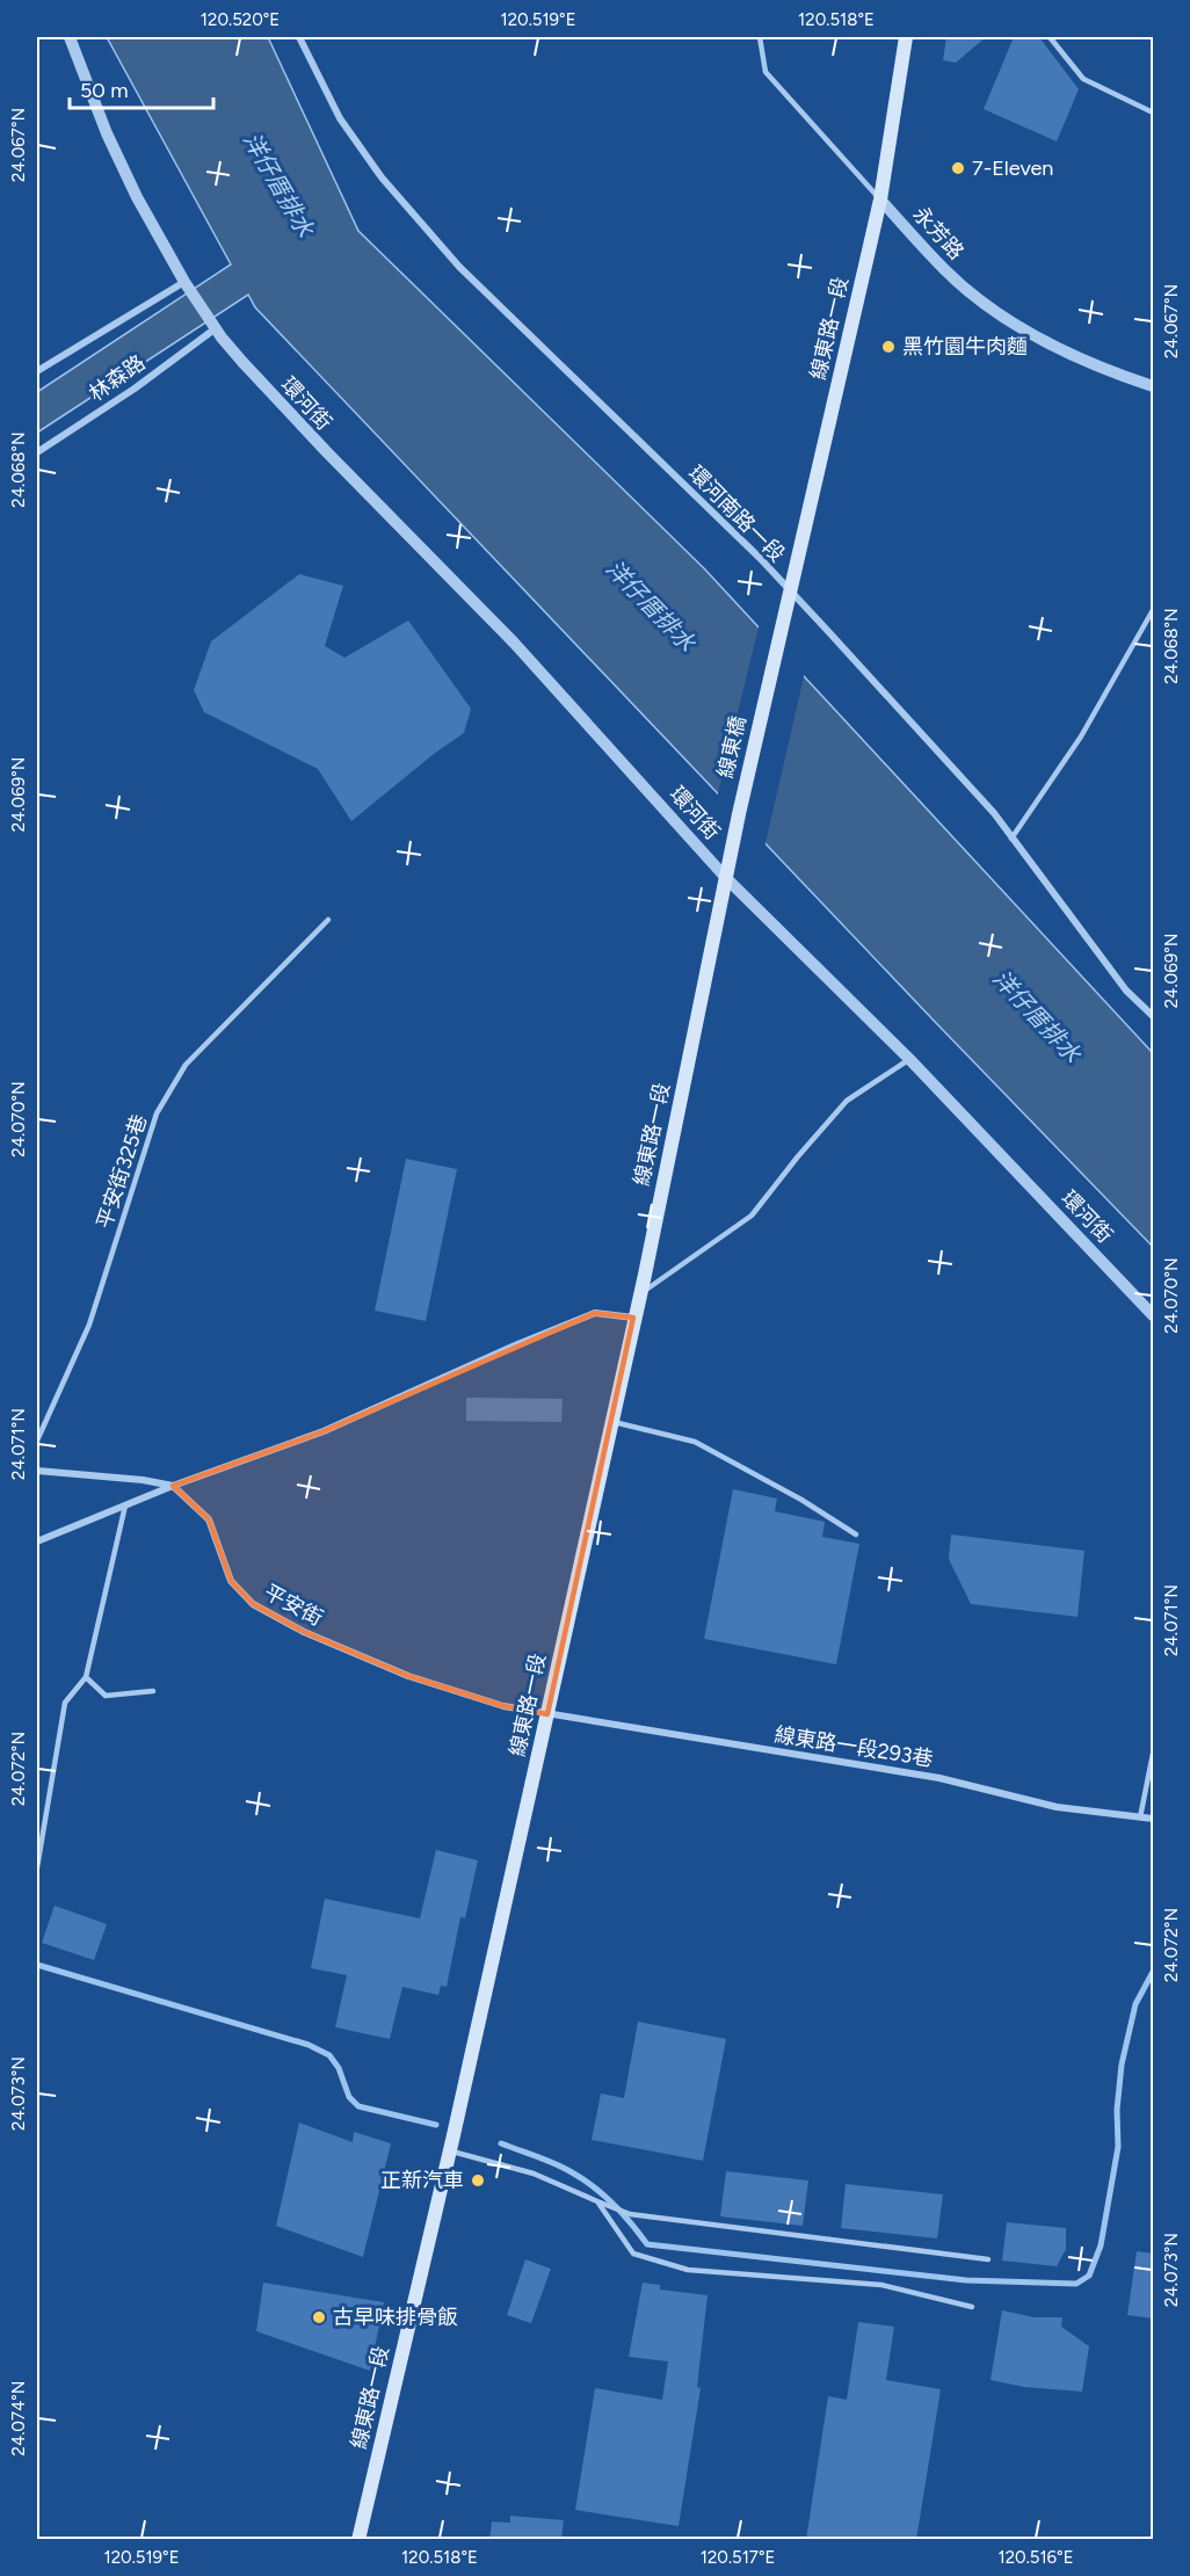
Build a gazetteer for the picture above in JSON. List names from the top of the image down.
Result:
{
  "streets": {
    "main road": ["線東路一段", "線東橋"],
    "street": [
      "永芳路",
      "林森路",
      "環河街",
      "環河南路一段",
      "平安街",
      "線東路一段293巷"
    ],
    "lane": ["平安街325巷"]
  },
  "crossings": [
    ["永芳路", "線東路一段"],
    ["線東路一段", "環河街"],
    ["線東路一段", "環河南路一段"],
    ["線東路一段", "線東橋"],
    ["線東路一段", "平安街"],
    ["線東路一段", "線東路一段293巷"],
    ["林森路", "環河街"],
    ["環河街", "線東橋"],
    ["平安街", "線東路一段293巷"]
  ],
  "water": ["洋仔厝排水"],
  "places": [
    "7-Eleven",
    "黑竹園牛肉麵",
    "正新汽車",
    "古早味排骨飯"
  ],
  "scale_bar": "50 m",
  "coordinates": [
    "120.520°E",
    "120.519°E",
    "120.518°E",
    "24.067°N",
    "24.068°N",
    "24.069°N",
    "24.070°N",
    "24.071°N",
    "24.072°N",
    "24.073°N",
    "24.074°N",
    "120.517°E",
    "120.516°E"
  ]
}
